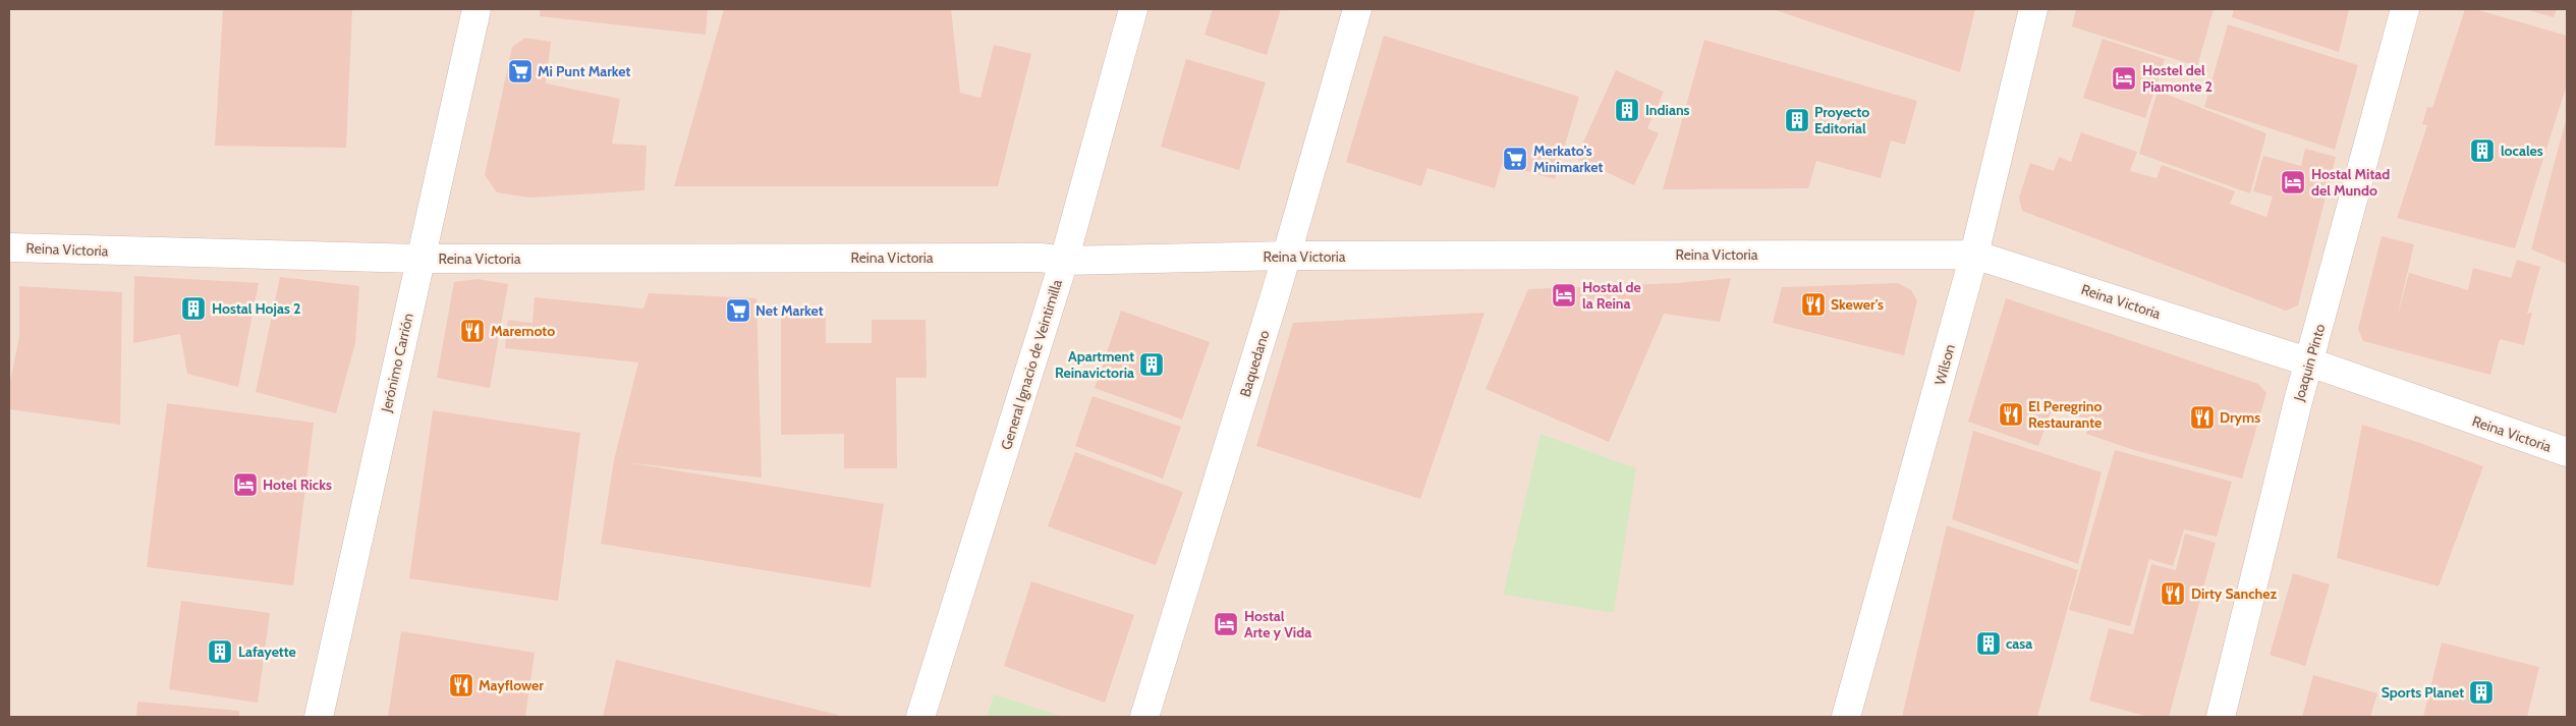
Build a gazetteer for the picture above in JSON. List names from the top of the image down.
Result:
{
  "streets": {
    "street": [
      "Reina Victoria",
      "Jerónimo Carrión",
      "Joaquin Pinto",
      "Baquedano",
      "General Ignacio de Veintimilla",
      "Wilson"
    ]
  },
  "crossings": [
    ["Reina Victoria", "Jerónimo Carrión"],
    ["Reina Victoria", "Joaquin Pinto"],
    ["Reina Victoria", "Baquedano"],
    ["Reina Victoria", "General Ignacio de Veintimilla"],
    ["Reina Victoria", "Wilson"]
  ],
  "places": {
    "supermarket": ["Mi Punt Market", "Merkato's Minimarket", "Net Market"],
    "hotel": [
      "Hostel del Piamonte 2",
      "Hostal Mitad del Mundo",
      "Hostal de la Reina",
      "Hotel Ricks",
      "Hostal Arte y Vida"
    ],
    "building": [
      "Indians",
      "Proyecto Editorial",
      "locales",
      "Hostal Hojas 2",
      "Apartment Reinavictoria",
      "casa",
      "Lafayette",
      "Sports Planet"
    ],
    "restaurant": [
      "Skewer's",
      "Maremoto",
      "El Peregrino Restaurante",
      "Dryms",
      "Dirty Sanchez",
      "Mayflower"
    ]
  }
}
